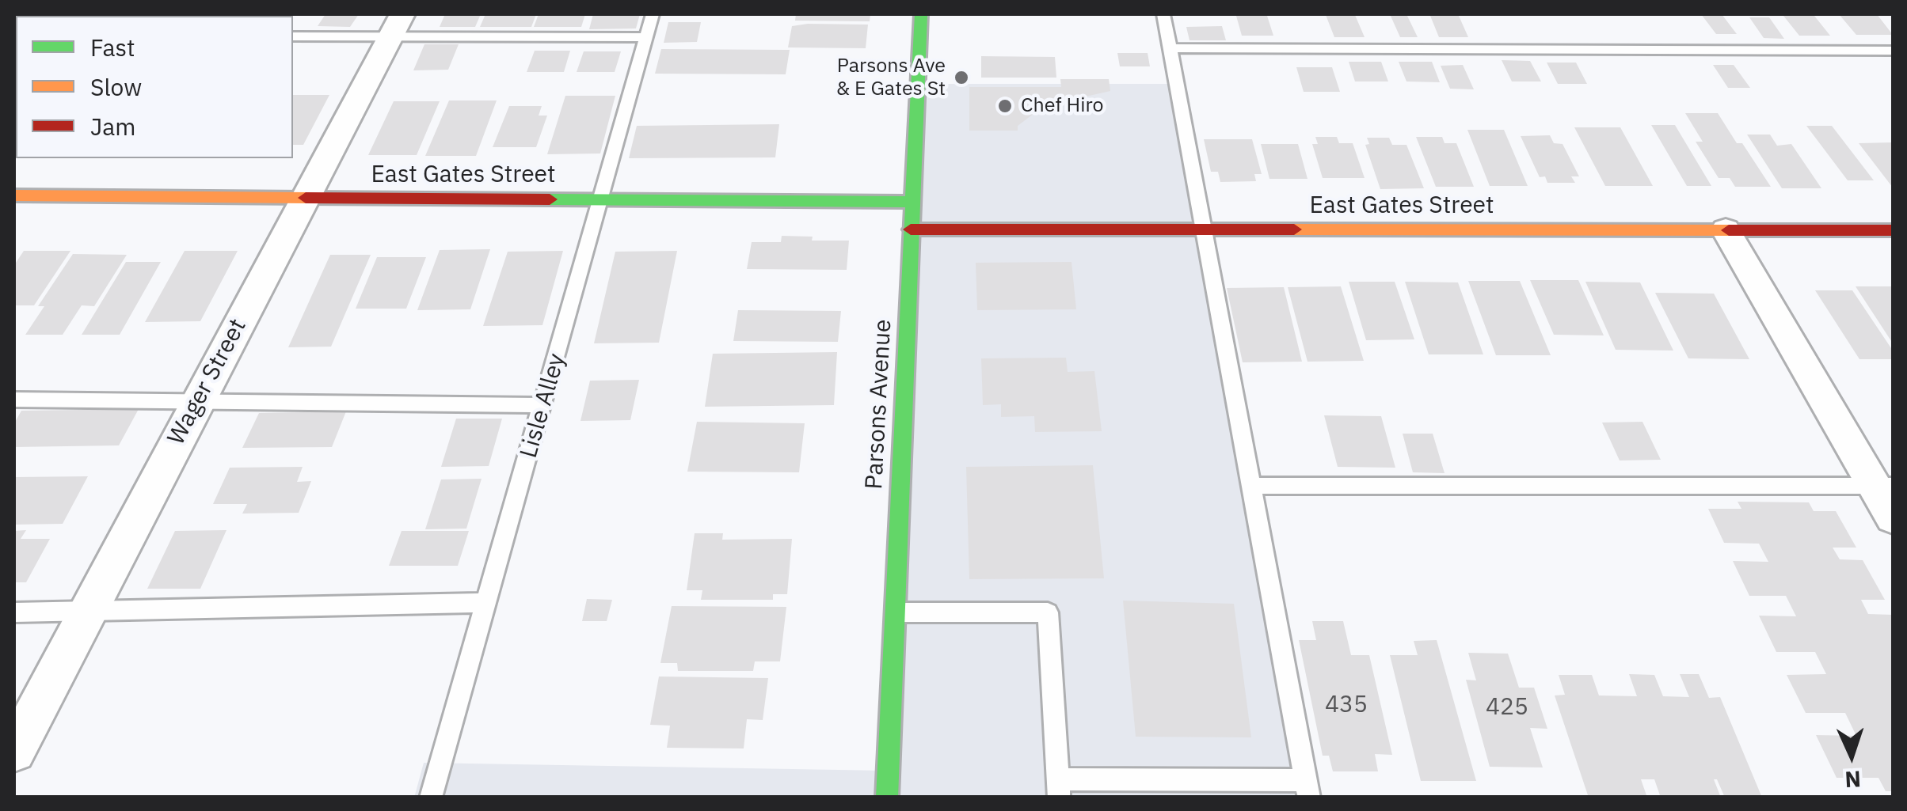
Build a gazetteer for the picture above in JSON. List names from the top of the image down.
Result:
{
  "streets": {
    "street": ["East Gates Street", "Wager Street", "Parsons Avenue"],
    "lane": ["Lisle Alley"]
  },
  "crossings": [
    ["East Gates Street", "Wager Street"],
    ["East Gates Street", "Parsons Avenue"],
    ["East Gates Street", "Lisle Alley"]
  ],
  "places": ["Parsons Ave & E Gates St", "Chef Hiro"],
  "house_numbers": ["435", "425"],
  "legend": ["Fast", "Slow", "Jam"],
  "north": "bottom"
}
